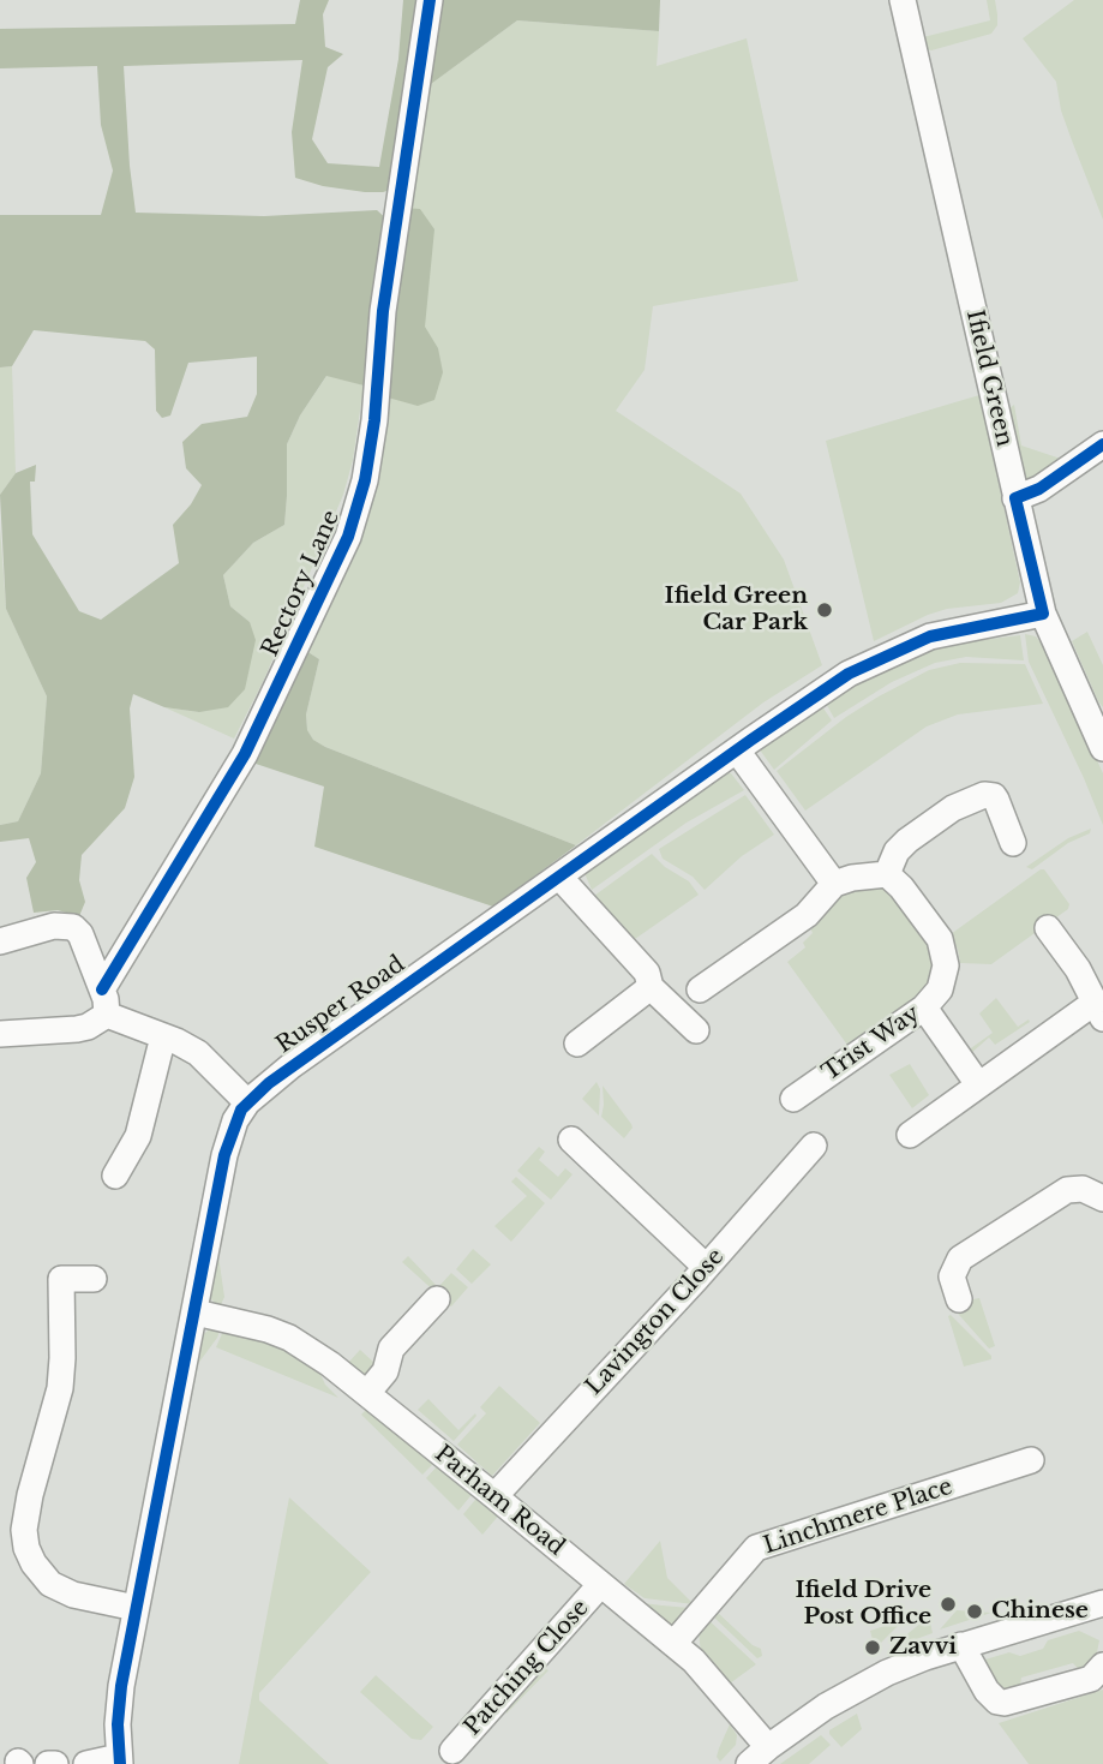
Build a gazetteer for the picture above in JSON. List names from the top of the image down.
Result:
{
  "streets": {
    "street": [
      "Ifield Green",
      "Rectory Lane",
      "Rusper Road",
      "Trist Way",
      "Lavington Close",
      "Parham Road",
      "Linchmere Place",
      "Patching Close"
    ]
  },
  "crossings": [
    ["Ifield Green", "Rusper Road"],
    ["Rusper Road", "Parham Road"],
    ["Lavington Close", "Parham Road"],
    ["Parham Road", "Linchmere Place"],
    ["Parham Road", "Patching Close"]
  ],
  "places": [
    "Ifield Green Car Park",
    "Ifield Drive Post Office",
    "Chinese",
    "Zavvi"
  ]
}
